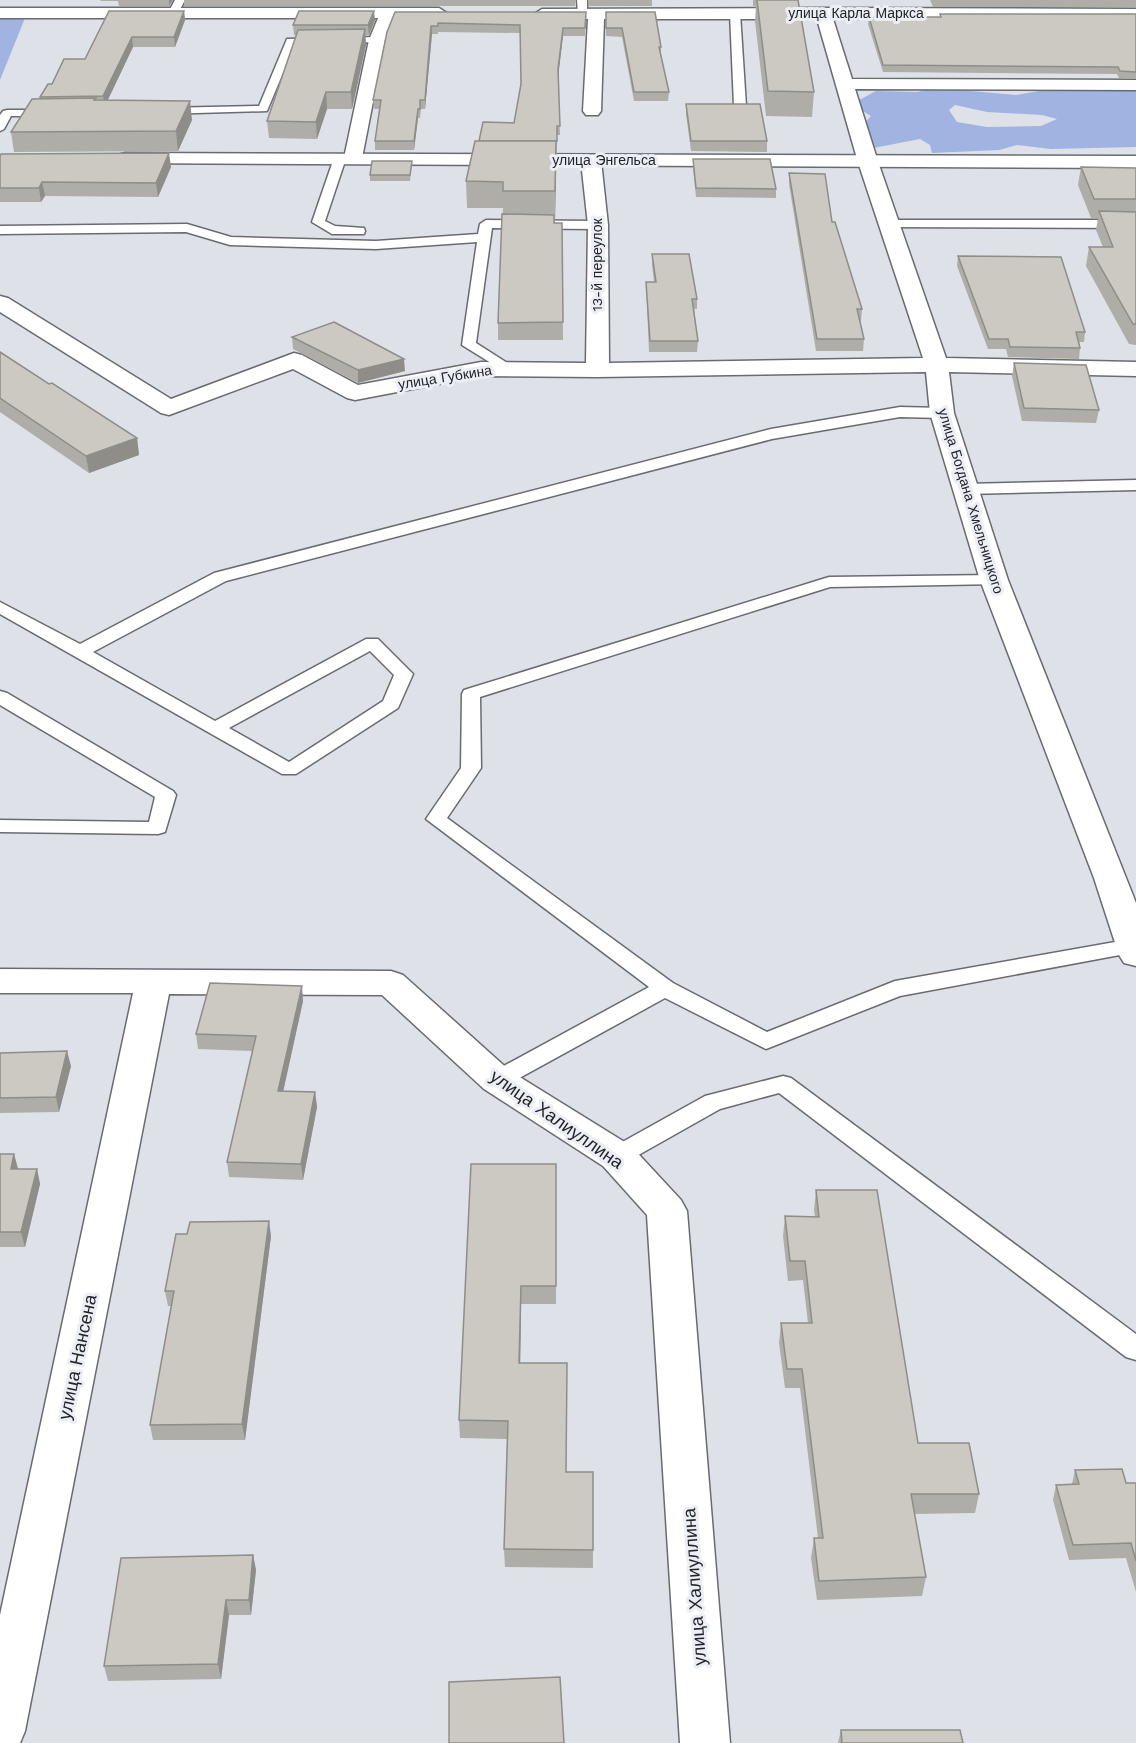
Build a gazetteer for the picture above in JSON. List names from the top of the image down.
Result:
{
  "streets": {
    "street": [
      "улица Карла Маркса",
      "улица Энгельса",
      "13-й переулок",
      "улица Губкина",
      "улица Богдана Хмельницкого",
      "улица Халиуллина",
      "улица Нансена"
    ]
  },
  "crossings": [
    ["улица Карла Маркса", "улица Богдана Хмельницкого"],
    ["улица Энгельса", "13-й переулок"],
    ["улица Энгельса", "улица Богдана Хмельницкого"],
    ["13-й переулок", "улица Губкина"],
    ["улица Губкина", "улица Богдана Хмельницкого"],
    ["улица Халиуллина", "улица Нансена"]
  ]
}
